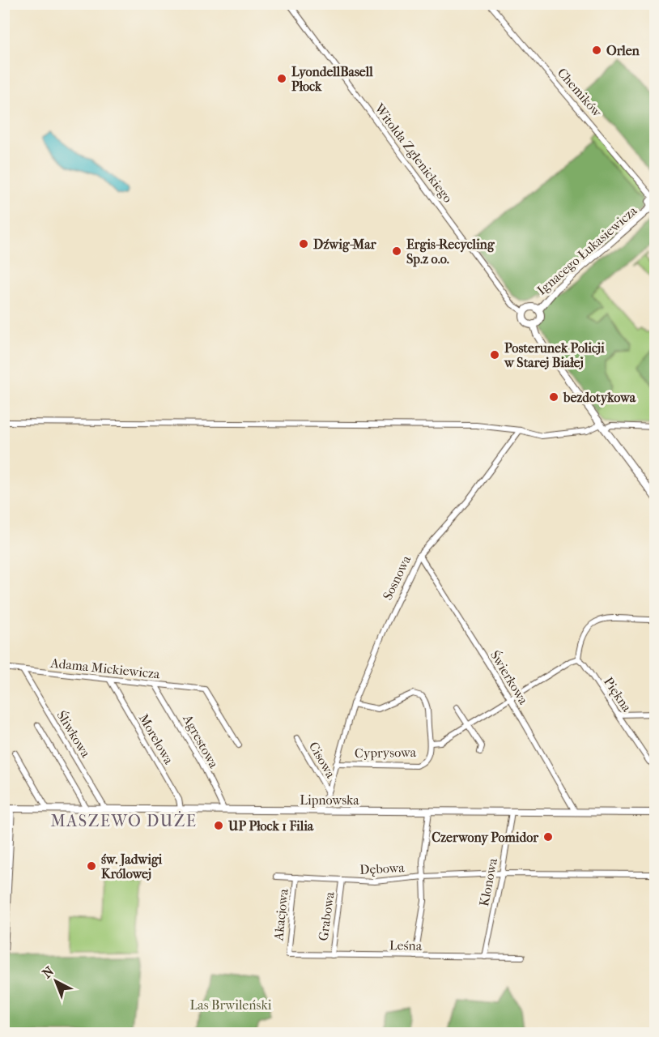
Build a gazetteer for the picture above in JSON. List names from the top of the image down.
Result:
{
  "streets": {
    "main road": ["Ignacego Łukasiewicza", "Lipnowska"],
    "street": [
      "Chemików",
      "Witolda Zglenickiego",
      "Sosnowa",
      "Adama Mickiewicza",
      "Świerkowa",
      "Piękna",
      "Śliwkowa",
      "Morelowa",
      "Agrestowa",
      "Cyprysowa",
      "Cisowa",
      "Dębowa",
      "Klonowa",
      "Akacjowa",
      "Grabowa",
      "Leśna"
    ]
  },
  "crossings": [
    ["Witolda Zglenickiego", "Ignacego Łukasiewicza"],
    ["Sosnowa", "Świerkowa"],
    ["Sosnowa", "Cyprysowa"],
    ["Sosnowa", "Cisowa"],
    ["Sosnowa", "Lipnowska"],
    ["Adama Mickiewicza", "Śliwkowa"],
    ["Adama Mickiewicza", "Morelowa"],
    ["Adama Mickiewicza", "Agrestowa"],
    ["Świerkowa", "Lipnowska"],
    ["Śliwkowa", "Lipnowska"],
    ["Morelowa", "Lipnowska"],
    ["Agrestowa", "Lipnowska"],
    ["Lipnowska", "Dębowa"],
    ["Lipnowska", "Klonowa"],
    ["Dębowa", "Akacjowa"],
    ["Dębowa", "Grabowa"],
    ["Klonowa", "Leśna"],
    ["Akacjowa", "Leśna"],
    ["Grabowa", "Leśna"]
  ],
  "districts": ["MASZEWO DUŻE"],
  "parks": ["Las Brwileński"],
  "places": [
    "Orlen",
    "LyondellBasell Płock",
    "Dźwig-Mar",
    "Ergis-Recycling Sp.z o.o.",
    "Posterunek Policji w Starej Białej",
    "bezdotykowa",
    "UP Płock 1 Filia",
    "Czerwony Pomidor",
    "św. Jadwigi Królowej"
  ],
  "north": "top left"
}
